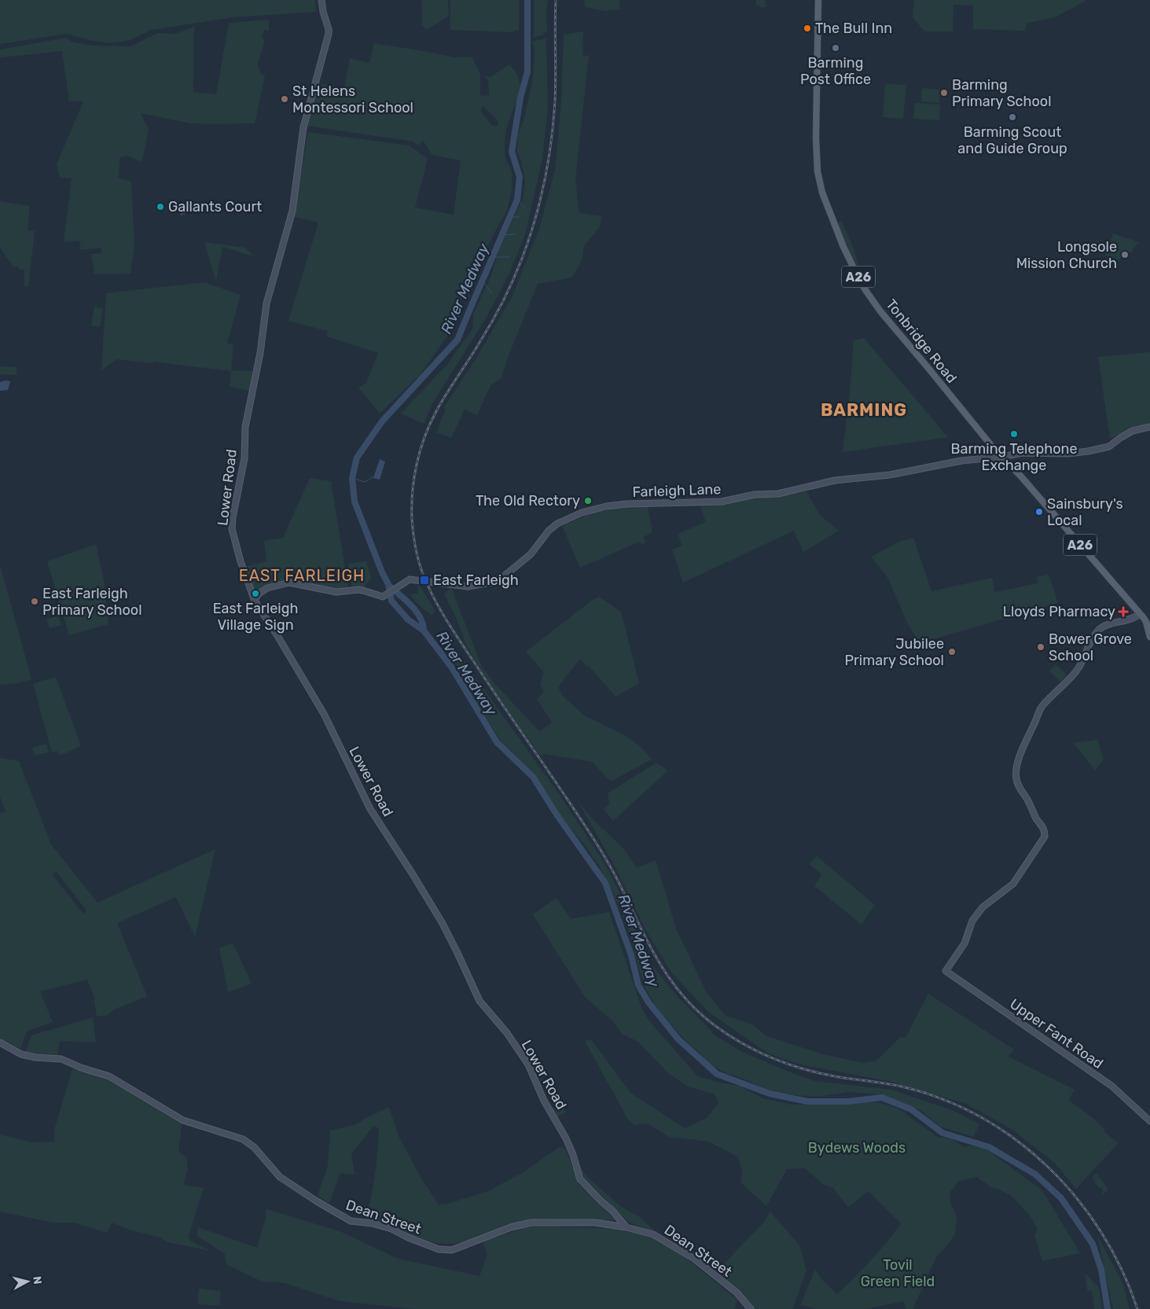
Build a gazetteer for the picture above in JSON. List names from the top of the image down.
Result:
{
  "streets": {
    "main road": ["A26", "Tonbridge Road"],
    "street": [
      "Lower Road",
      "Farleigh Lane",
      "Upper Fant Road",
      "Dean Street"
    ]
  },
  "crossings": [
    ["Tonbridge Road", "Farleigh Lane"],
    ["Tonbridge Road", "Upper Fant Road"],
    ["Lower Road", "Dean Street"]
  ],
  "districts": ["BARMING", "EAST FARLEIGH"],
  "water": ["River Medway"],
  "parks": ["Bydews Woods", "Tovil Green Field"],
  "places": {
    "other": [
      "The Bull Inn",
      "Barming Post Office",
      "Barming Primary School",
      "St Helens Montessori School",
      "Barming Scout and Guide Group",
      "Gallants Court",
      "Longsole Mission Church",
      "Barming Telephone Exchange",
      "The Old Rectory",
      "Sainsbury's Local",
      "East Farleigh Village Sign",
      "East Farleigh Primary School",
      "Bower Grove School",
      "Jubilee Primary School"
    ],
    "transit": ["East Farleigh"],
    "health": ["Lloyds Pharmacy"]
  },
  "north": "right"
}
